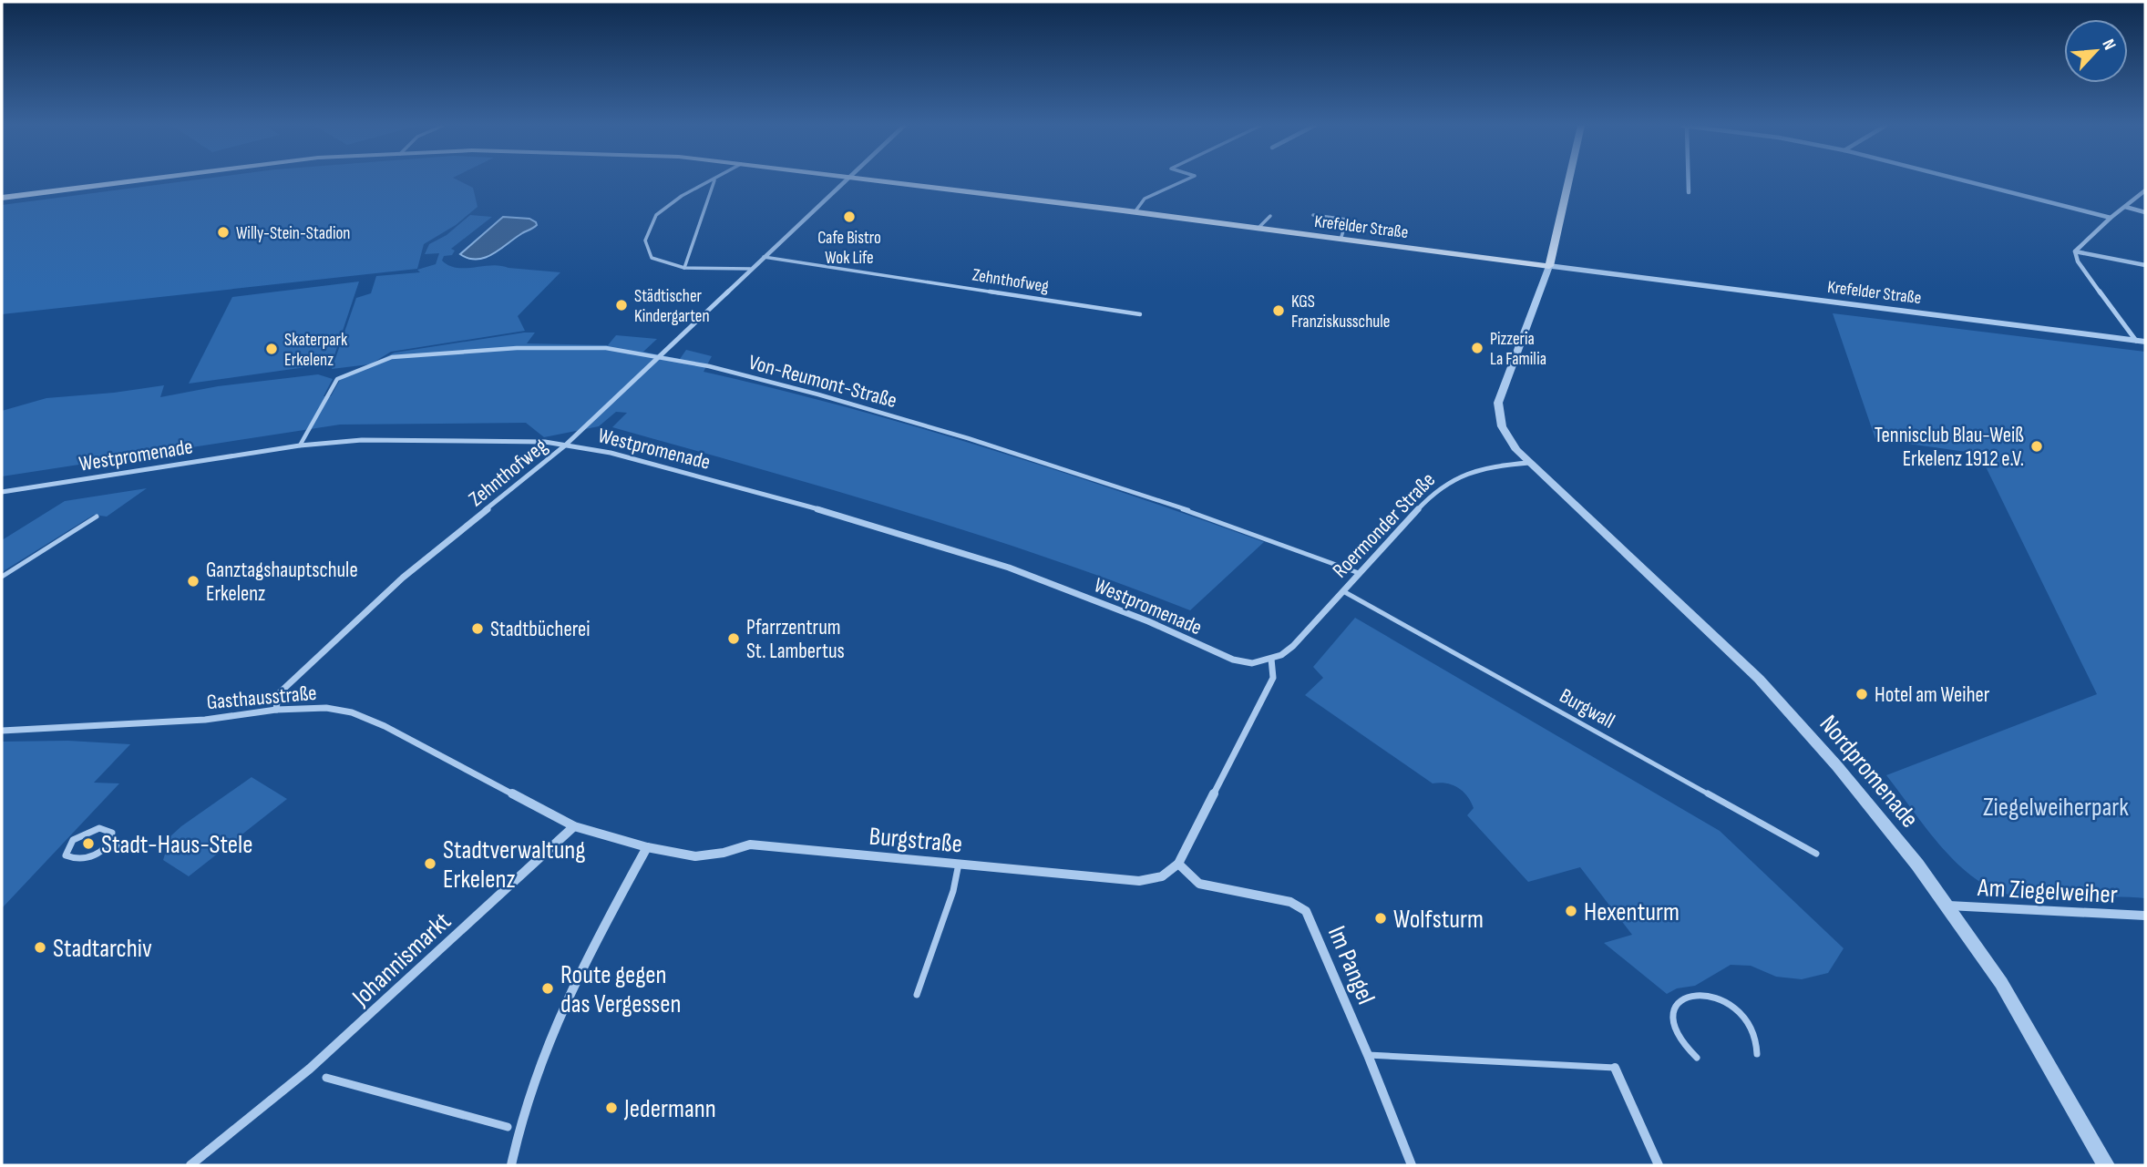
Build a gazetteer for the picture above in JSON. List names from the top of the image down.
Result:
{
  "streets": {
    "main road": ["Krefelder Straße"],
    "street": [
      "Zehnthofweg",
      "Westpromenade",
      "Roermonder Straße",
      "Gasthausstraße",
      "Nordpromenade",
      "Burgstraße",
      "Am Ziegelweiher",
      "Johannismarkt",
      "Im Pangel"
    ],
    "lane": ["Von-Reumont-Straße", "Burgwall"]
  },
  "crossings": [
    ["Zehnthofweg", "Von-Reumont-Straße"],
    ["Zehnthofweg", "Westpromenade"],
    ["Zehnthofweg", "Gasthausstraße"],
    ["Von-Reumont-Straße", "Westpromenade"],
    ["Von-Reumont-Straße", "Roermonder Straße"],
    ["Westpromenade", "Roermonder Straße"],
    ["Roermonder Straße", "Burgwall"],
    ["Roermonder Straße", "Nordpromenade"],
    ["Gasthausstraße", "Johannismarkt"],
    ["Nordpromenade", "Am Ziegelweiher"],
    ["Burgstraße", "Im Pangel"]
  ],
  "parks": ["Ziegelweiherpark"],
  "places": [
    "Cafe Bistro Wok Life",
    "Willy-Stein-Stadion",
    "Städtischer Kindergarten",
    "KGS Franziskusschule",
    "Pizzeria La Familia",
    "Skaterpark Erkelenz",
    "Tennisclub Blau-Weiß Erkelenz 1912 e.V.",
    "Ganztagshauptschule Erkelenz",
    "Stadtbücherei",
    "Pfarrzentrum St. Lambertus",
    "Hotel am Weiher",
    "Stadt-Haus-Stele",
    "Stadtverwaltung Erkelenz",
    "Hexenturm",
    "Wolfsturm",
    "Stadtarchiv",
    "Route gegen das Vergessen",
    "Jedermann"
  ],
  "north": "top right"
}
